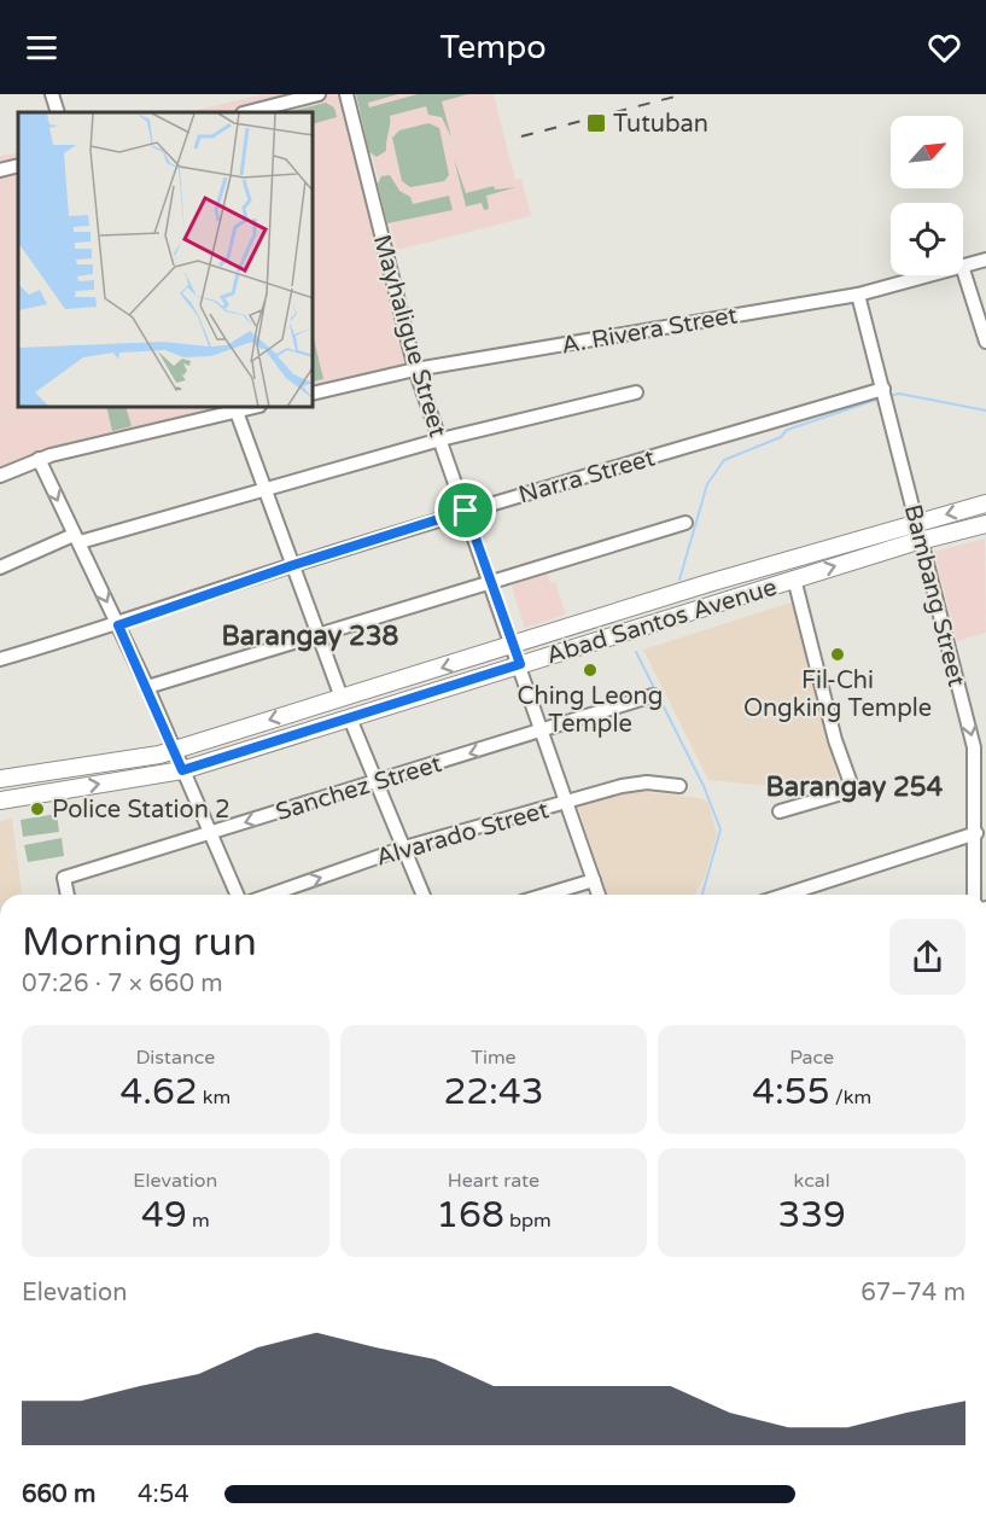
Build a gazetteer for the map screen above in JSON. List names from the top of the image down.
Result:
{
  "streets": {
    "main road": ["Abad Santos Avenue"],
    "street": [
      "A. Rivera Street",
      "Mayhaligue Street",
      "Narra Street",
      "Bambang Street",
      "Sanchez Street",
      "Alvarado Street"
    ]
  },
  "crossings": [
    ["A. Rivera Street", "Mayhaligue Street"],
    ["A. Rivera Street", "Bambang Street"],
    ["Mayhaligue Street", "Narra Street"],
    ["Mayhaligue Street", "Abad Santos Avenue"],
    ["Mayhaligue Street", "Sanchez Street"],
    ["Mayhaligue Street", "Alvarado Street"],
    ["Narra Street", "Bambang Street"],
    ["Bambang Street", "Abad Santos Avenue"]
  ],
  "one_way": ["Bambang Street", "Sanchez Street"],
  "districts": ["Barangay 238", "Barangay 254"],
  "places": {
    "transit": ["Tutuban"],
    "other": ["Fil-Chi Ongking Temple", "Ching Leong Temple", "Police Station 2"]
  },
  "north": "top right",
  "page": {
    "header": "Tempo",
    "heading": ["Morning run", "07:26 · 7 × 660 m"],
    "stats": [
      ["Distance", "4.62 km"],
      ["Time", "22:43"],
      ["Pace", "4:55 /km"],
      ["Elevation", "49 m"],
      ["Heart rate", "168 bpm"],
      ["kcal", "339"]
    ],
    "chart": ["Elevation", "67–74 m"],
    "list": [
      {
        "name": "660 m",
        "note": "4:54"
      }
    ]
  }
}
